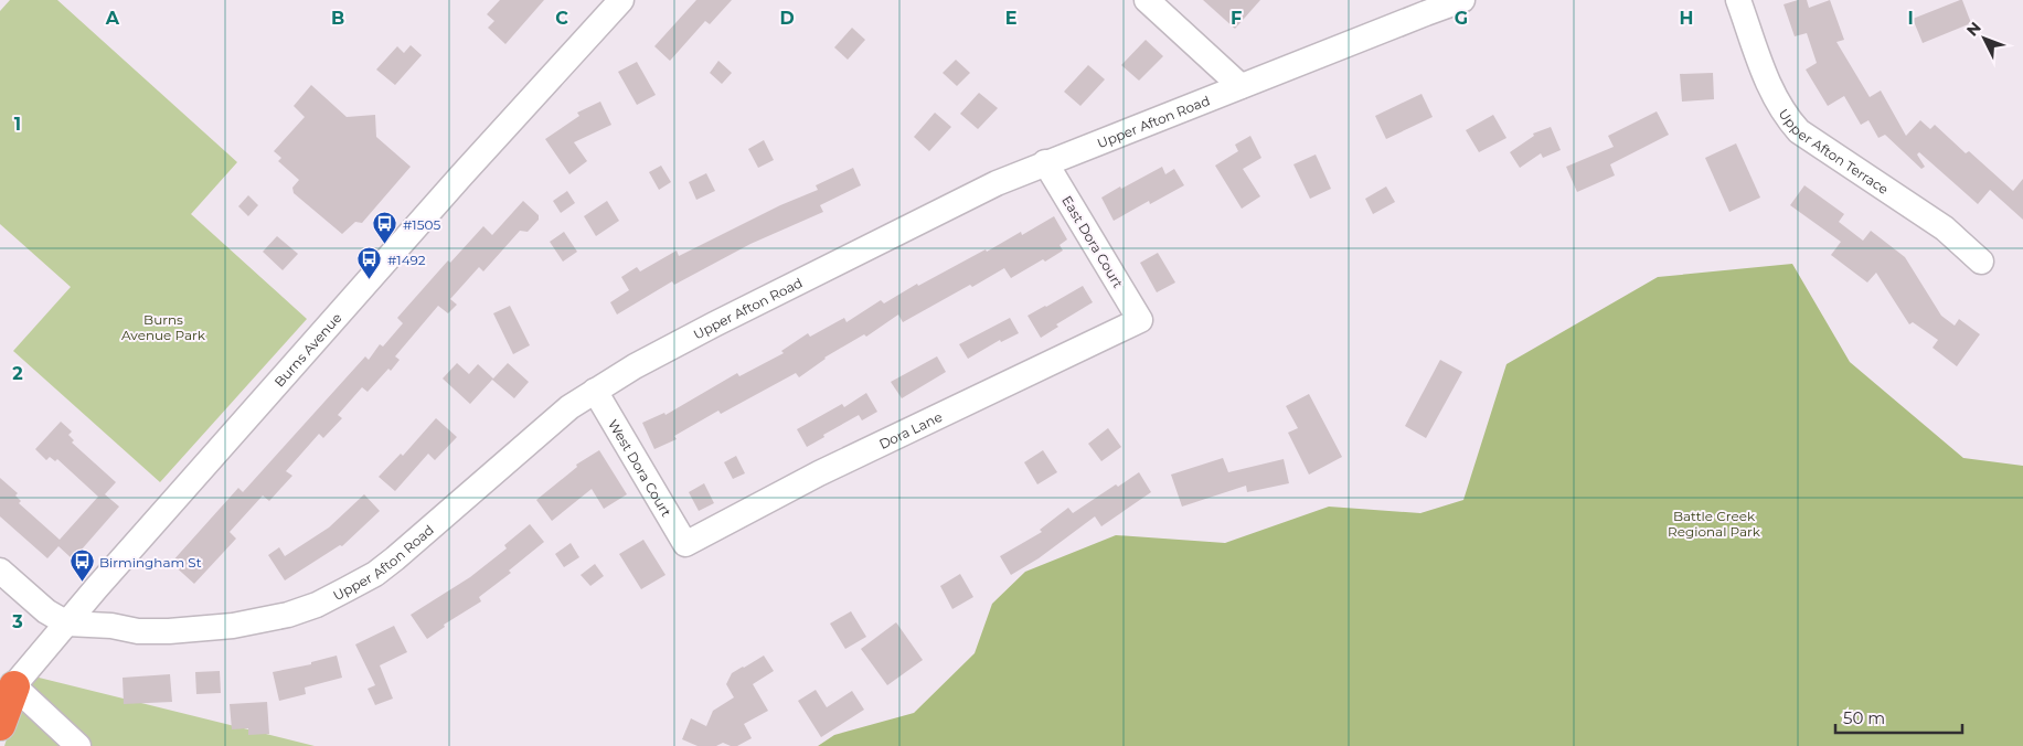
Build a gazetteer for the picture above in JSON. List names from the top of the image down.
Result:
{
  "streets": {
    "street": [
      "Upper Afton Road",
      "Upper Afton Terrace",
      "East Dora Court",
      "Burns Avenue",
      "Dora Lane",
      "West Dora Court"
    ]
  },
  "crossings": [
    ["Upper Afton Road", "East Dora Court"],
    ["Upper Afton Road", "Burns Avenue"],
    ["Upper Afton Road", "West Dora Court"],
    ["East Dora Court", "Dora Lane"],
    ["Dora Lane", "West Dora Court"]
  ],
  "parks": ["Burns Avenue Park", "Battle Creek Regional Park"],
  "places": {
    "bus stop": ["#1505", "#1492", "Birmingham St"]
  },
  "scale_bar": "50 m",
  "north": "top left",
  "grid": {
    "columns": [
      "A",
      "B",
      "C",
      "D",
      "E",
      "F",
      "G",
      "H",
      "I"
    ],
    "rows": ["1", "2", "3"]
  }
}
